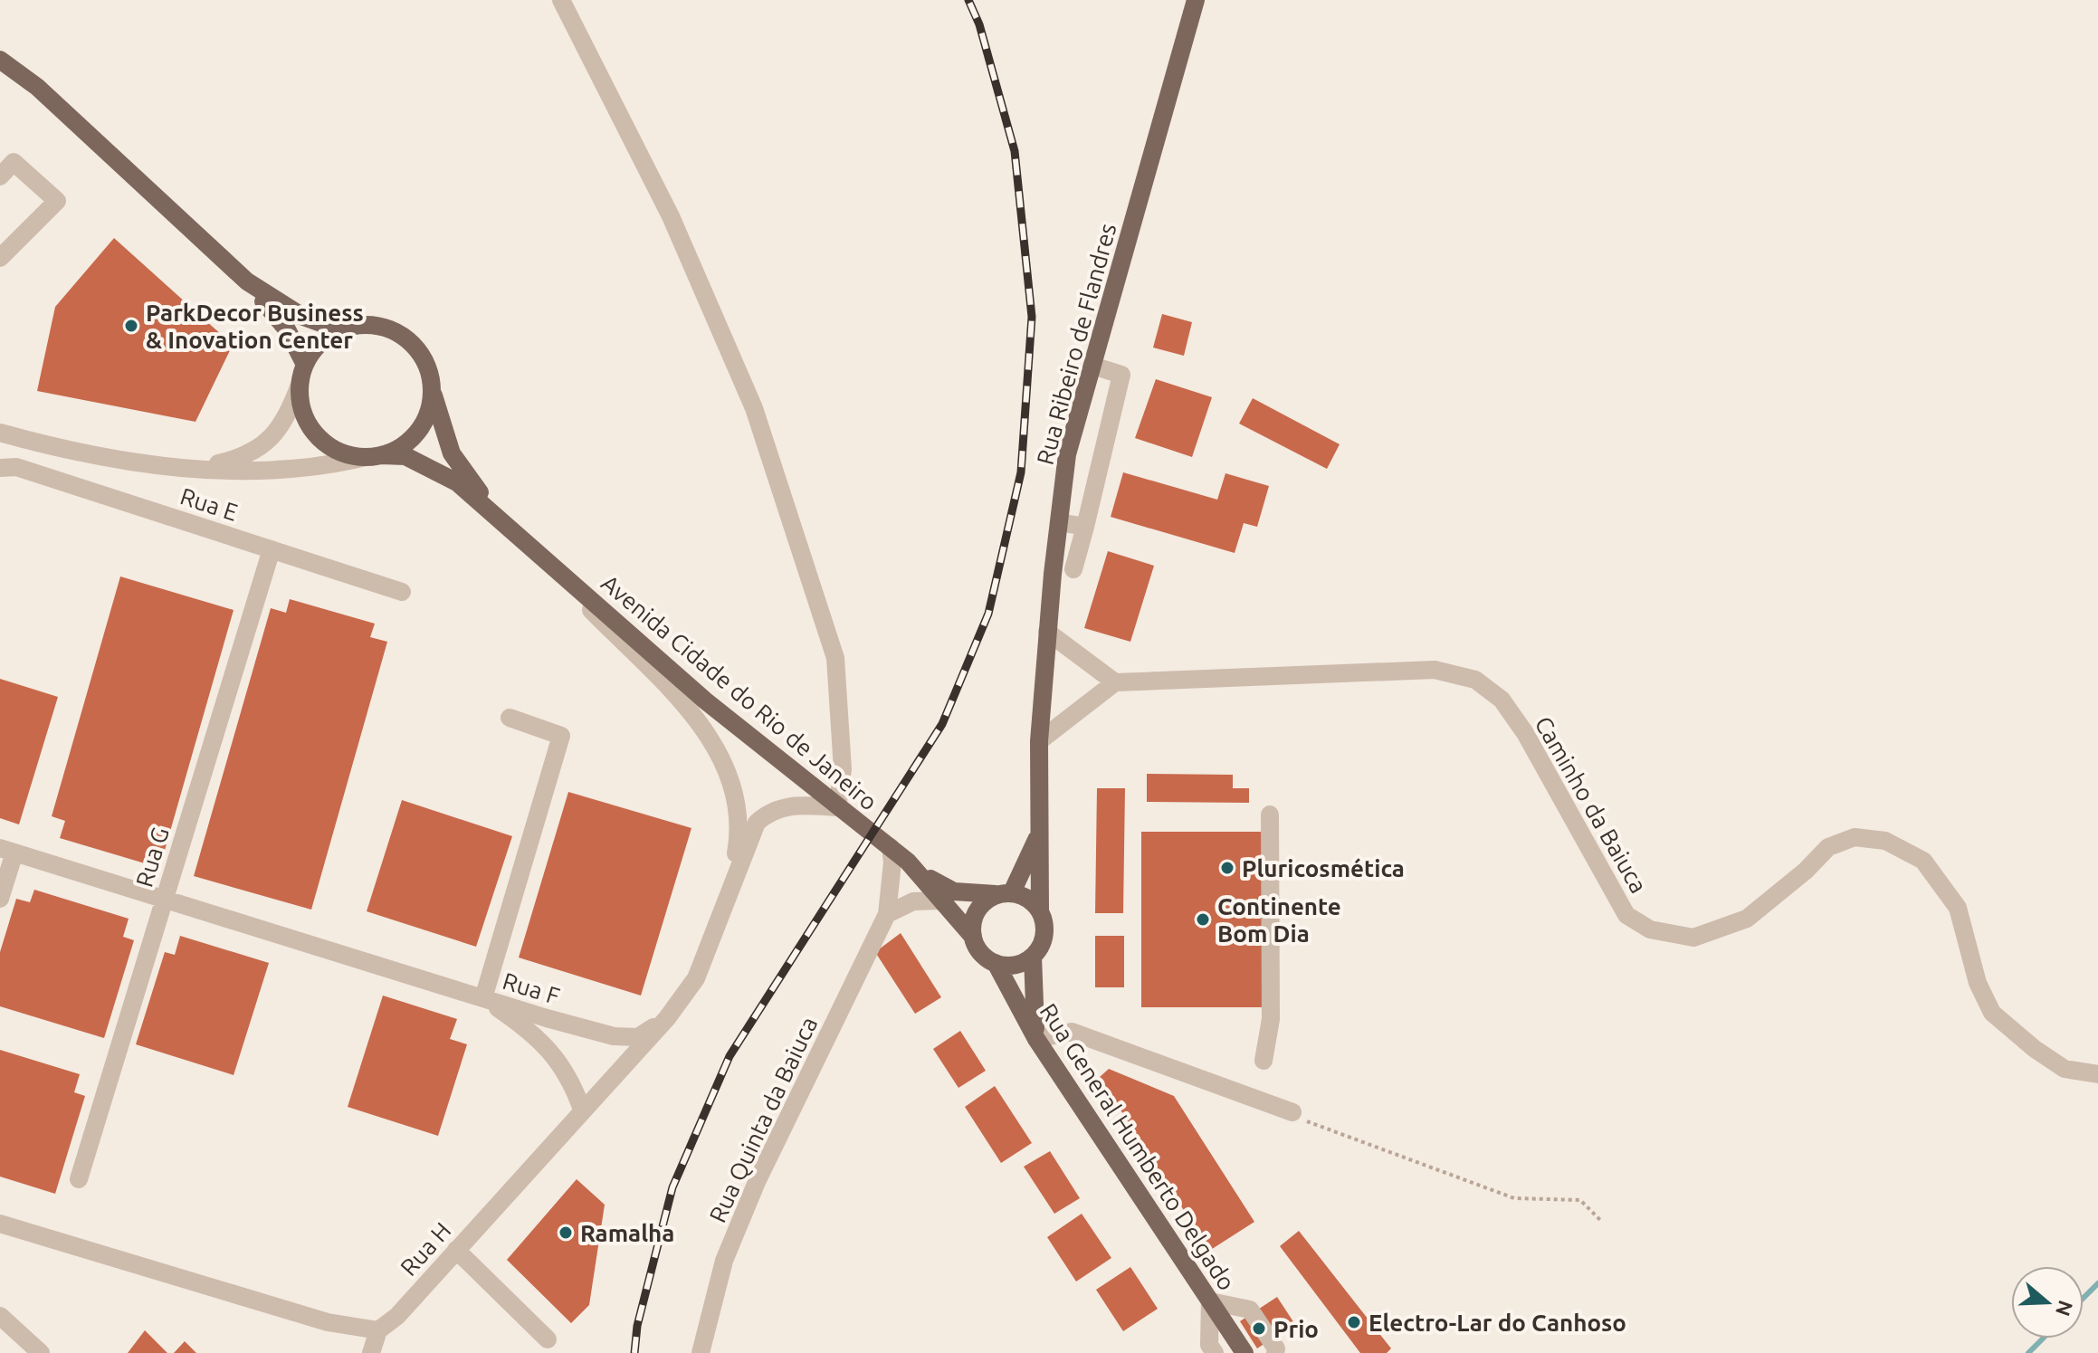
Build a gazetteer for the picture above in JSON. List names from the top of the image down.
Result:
{
  "streets": {
    "main road": ["Rua Ribeiro de Flandres", "Avenida Cidade do Rio de Janeiro", "Rua General Humberto Delgado"],
    "street": [
      "Rua E",
      "Caminho da Baiuca",
      "Rua G",
      "Rua F",
      "Rua Quinta da Baiuca",
      "Rua H"
    ]
  },
  "crossings": [
    ["Rua Ribeiro de Flandres", "Rua General Humberto Delgado"],
    ["Rua E", "Rua G"],
    ["Avenida Cidade do Rio de Janeiro", "Rua Quinta da Baiuca"],
    ["Avenida Cidade do Rio de Janeiro", "Rua H"],
    ["Rua F", "Rua H"]
  ],
  "places": [
    "ParkDecor Business & Inovation Center",
    "Pluricosmética",
    "Continente Bom Dia",
    "Ramalha",
    "Electro-Lar do Canhoso",
    "Prio"
  ],
  "north": "right"
}
